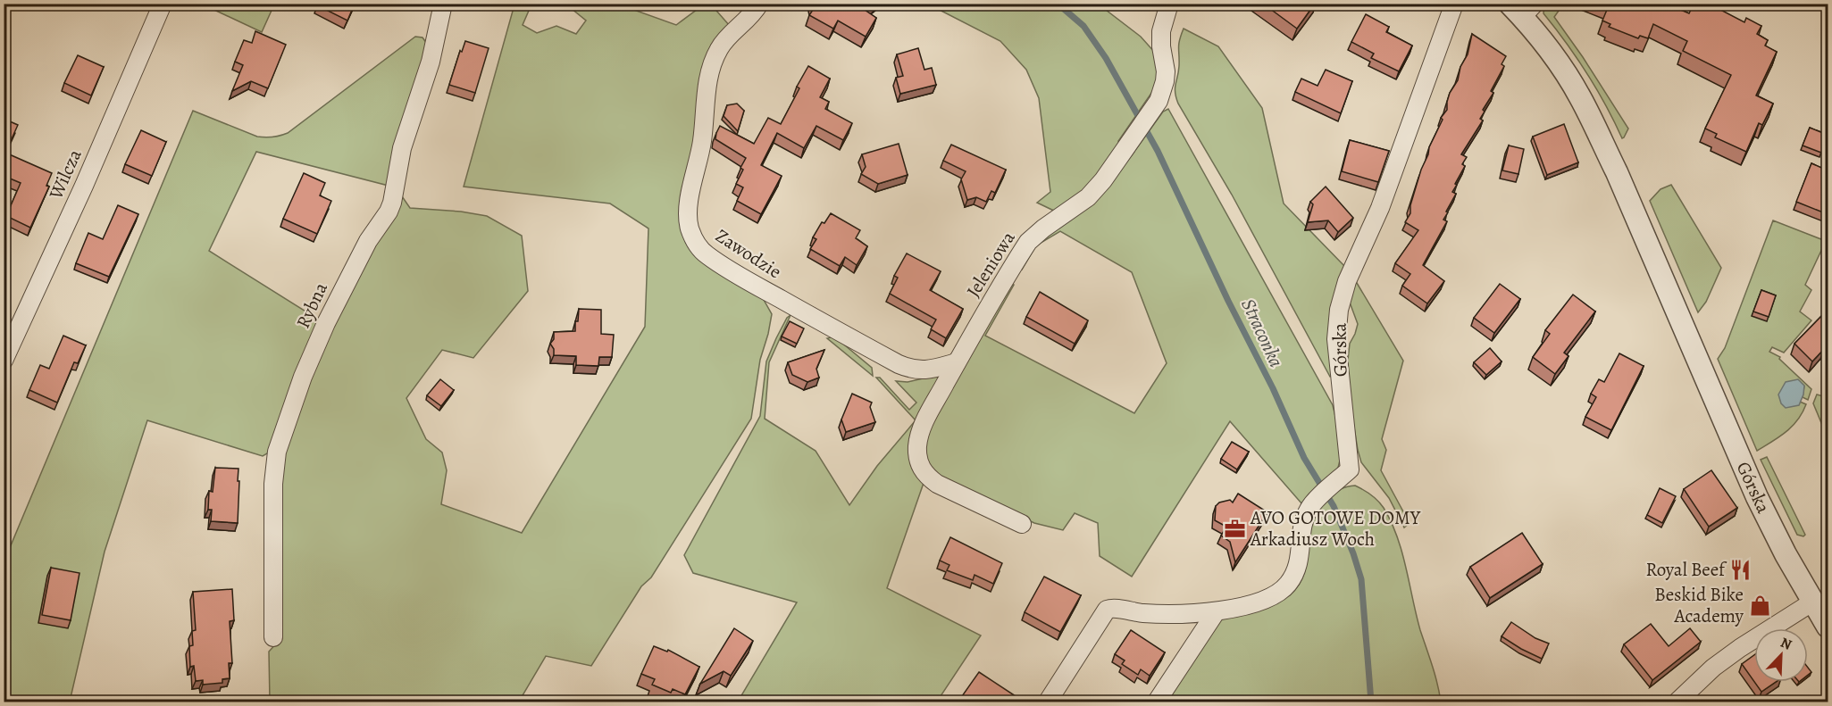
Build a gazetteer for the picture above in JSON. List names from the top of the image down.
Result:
{
  "streets": {
    "street": [
      "Wilcza",
      "Zawodzie",
      "Jeleniowa",
      "Rybna",
      "Górska"
    ]
  },
  "crossings": [
    ["Zawodzie", "Jeleniowa"]
  ],
  "water": ["Straconka"],
  "places": {
    "office": ["AVO GOTOWE DOMY Arkadiusz Woch"],
    "restaurant": ["Royal Beef"],
    "shop": ["Beskid Bike Academy"]
  },
  "north": "top right"
}
